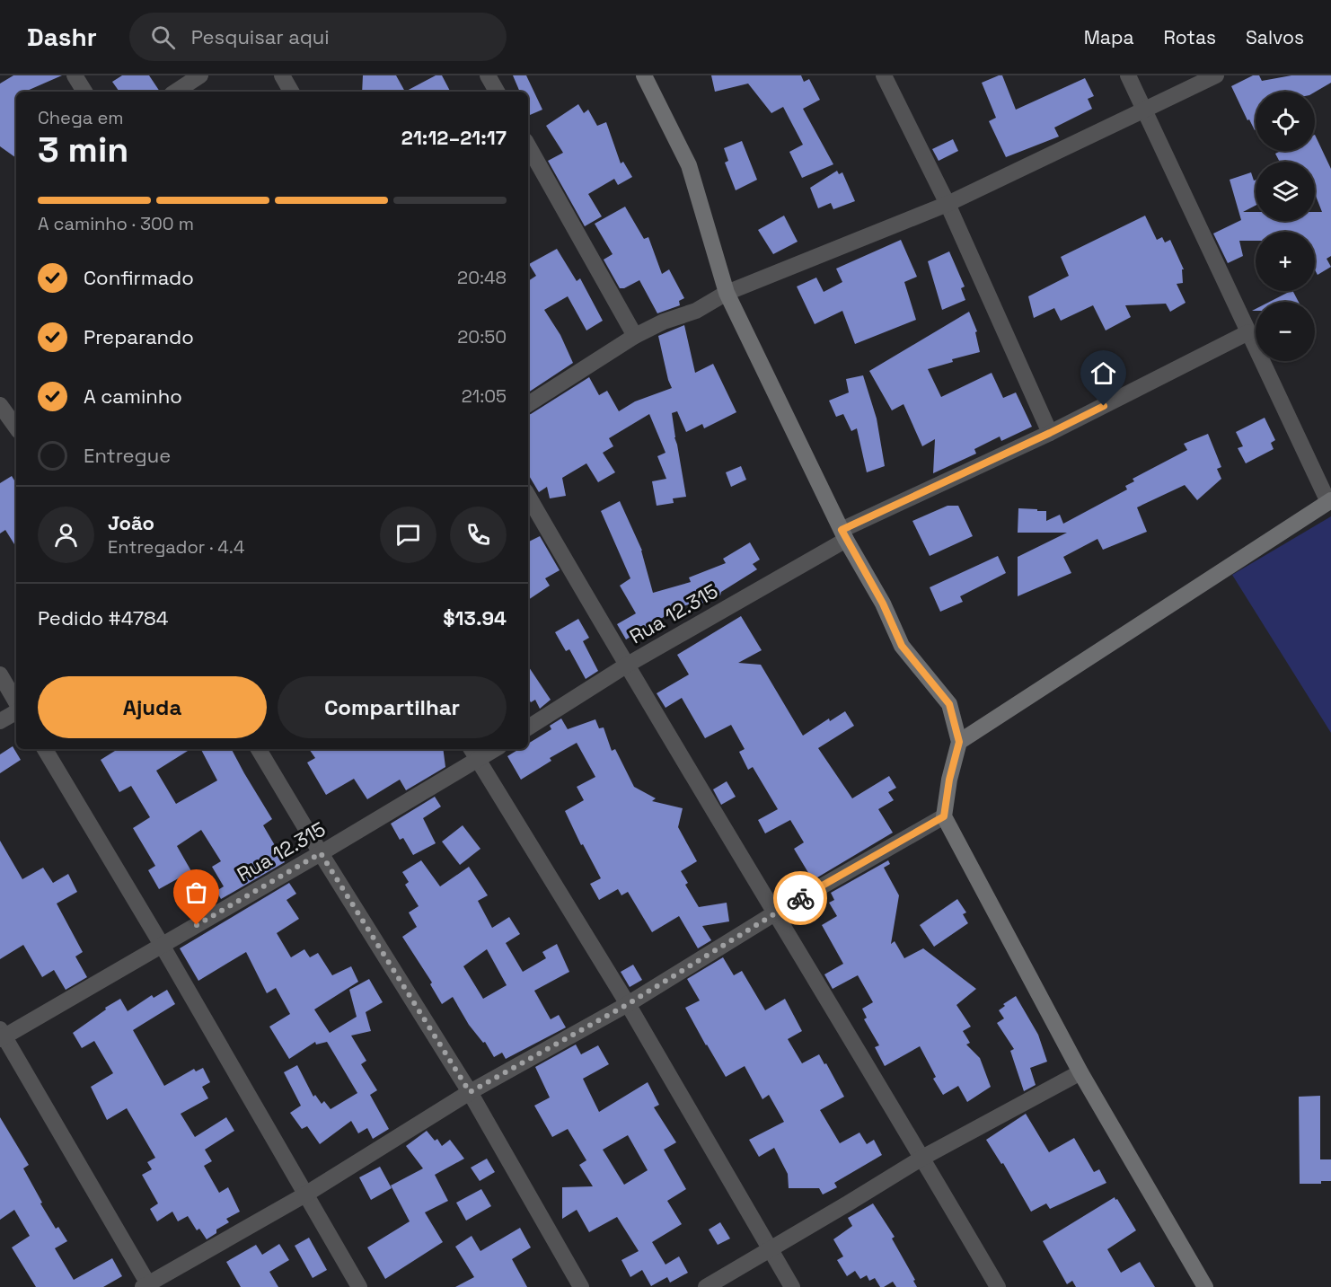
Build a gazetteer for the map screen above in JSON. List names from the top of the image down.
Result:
{
  "streets": {
    "street": ["Rua 12.315"]
  },
  "page": {
    "header": "Dashr",
    "search": "Pesquisar aqui",
    "nav": ["Mapa", "Rotas", "Salvos"],
    "map_buttons": ["+", "−"],
    "heading": ["3 min", "Chega em", "21:12–21:17"],
    "panel": [
      "João",
      "Entregador · 4.4",
      "Pedido #4784",
      "$13.94"
    ],
    "bar": "A caminho · 300 m",
    "list": [
      ["Confirmado", "20:48"],
      ["Preparando", "20:50"],
      ["A caminho", "21:05"],
      "Entregue"
    ],
    "buttons": ["Ajuda", "Compartilhar"]
  }
}
